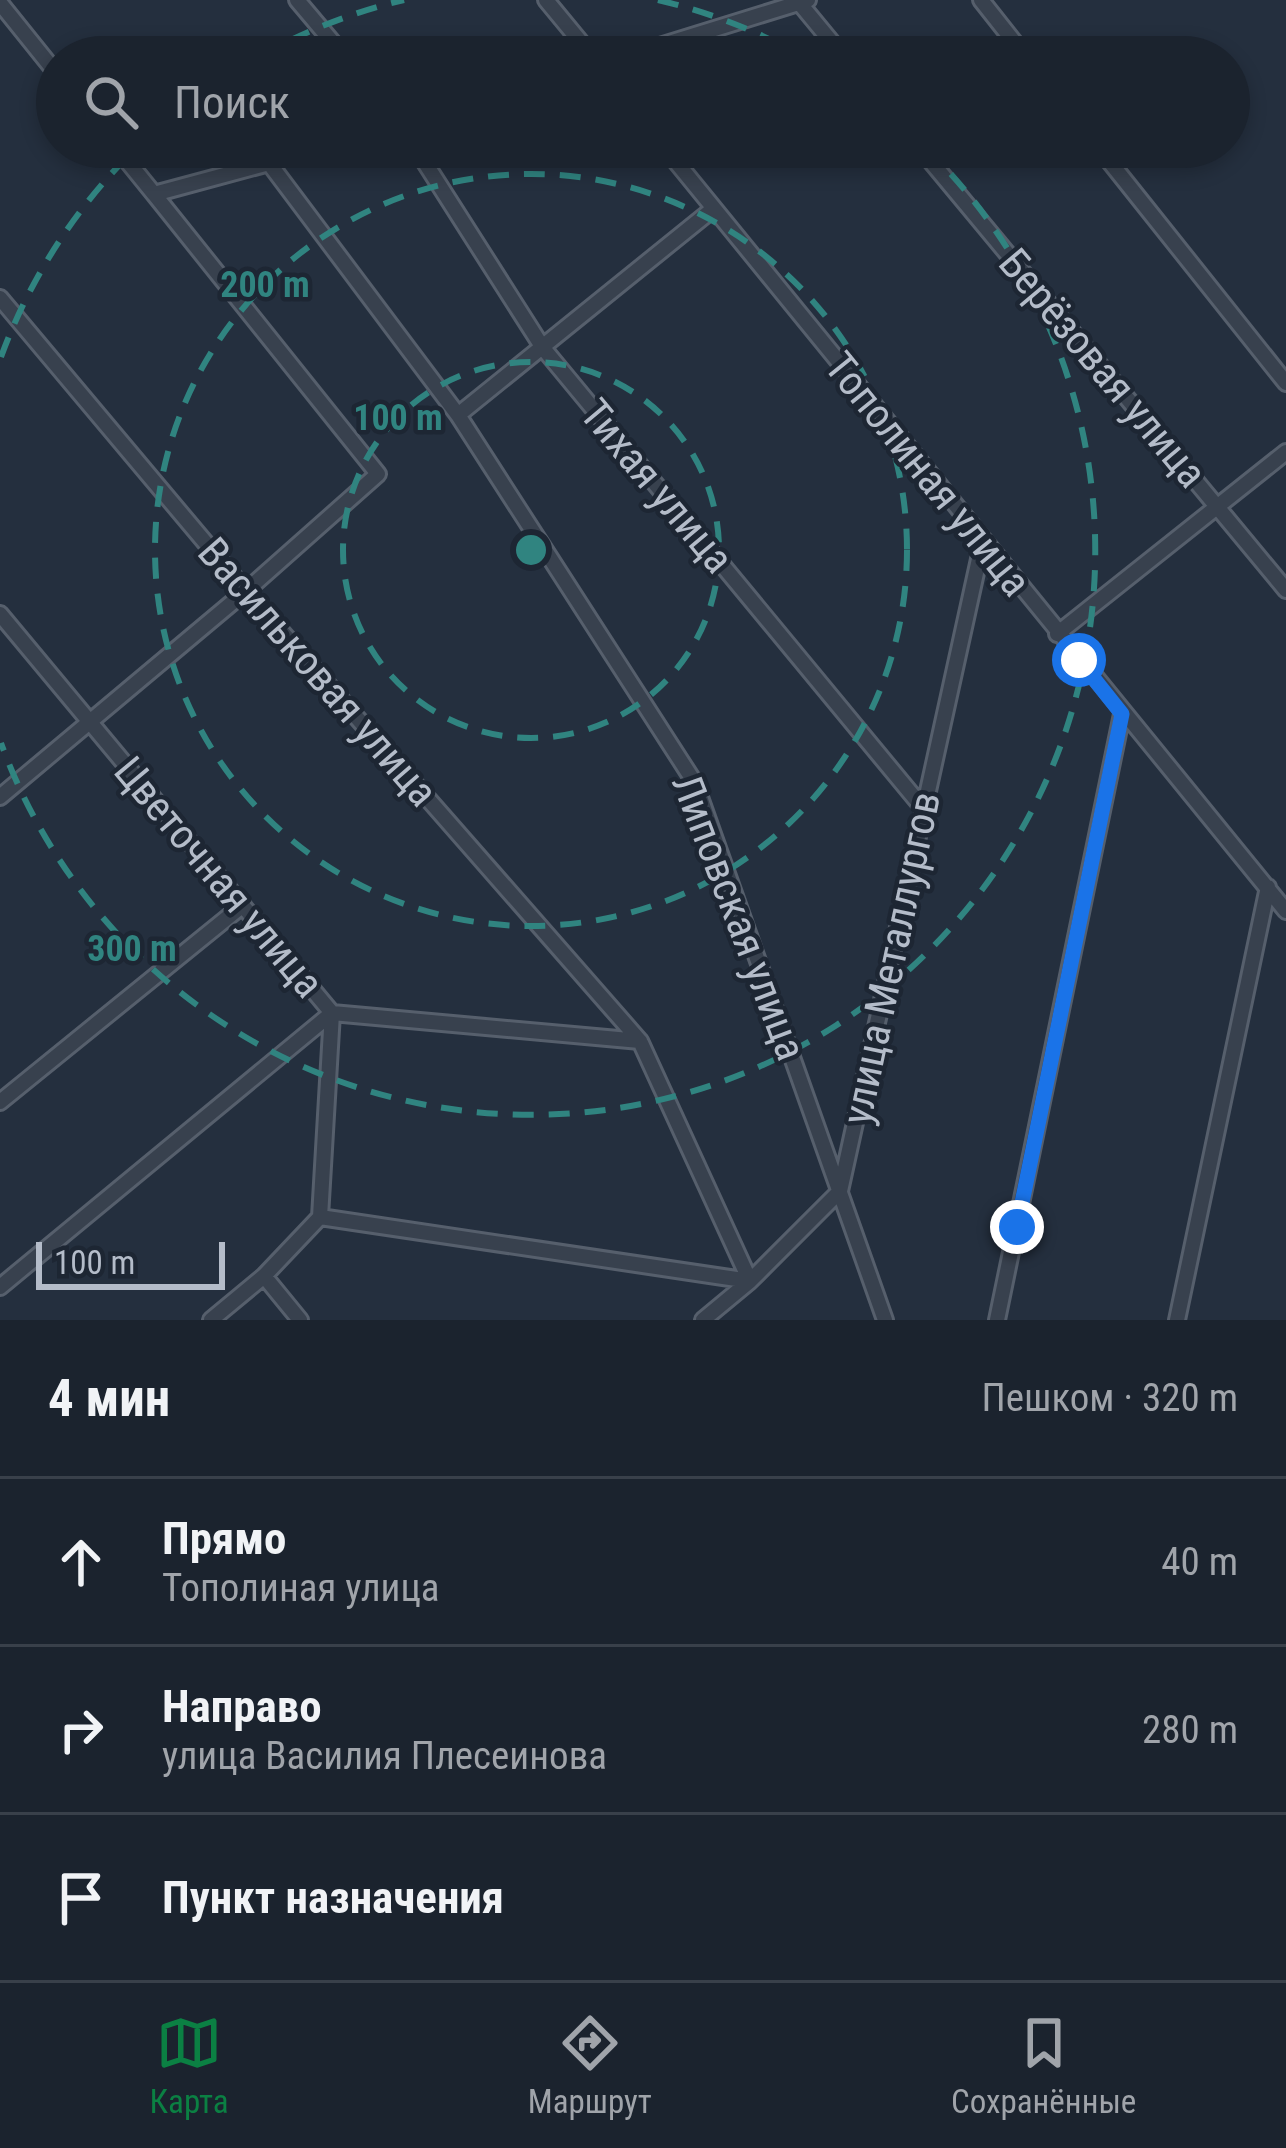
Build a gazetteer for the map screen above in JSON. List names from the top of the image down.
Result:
{
  "streets": {
    "street": [
      "Берёзовая улица",
      "Тополиная улица",
      "Тихая улица",
      "Васильковая улица",
      "Цветочная улица",
      "Липовская улица",
      "улица Металлургов"
    ]
  },
  "crossings": [
    ["Тополиная улица", "улица Металлургов"],
    ["Тихая улица", "улица Металлургов"],
    ["Васильковая улица", "Цветочная улица"],
    ["Липовская улица", "улица Металлургов"]
  ],
  "scale_bar": "100 m",
  "page": {
    "search": "Поиск",
    "scale": "100 m",
    "heading": ["4 мин", "Пешком · 320 m"],
    "list": [
      ["Прямо", "Тополиная улица", "40 m"],
      ["Направо", "улица Василия Плесеинова", "280 m"],
      "Пункт назначения"
    ],
    "nav": ["Карта", "Маршрут", "Сохранённые"]
  },
  "rings": ["200 m", "100 m", "300 m"]
}
